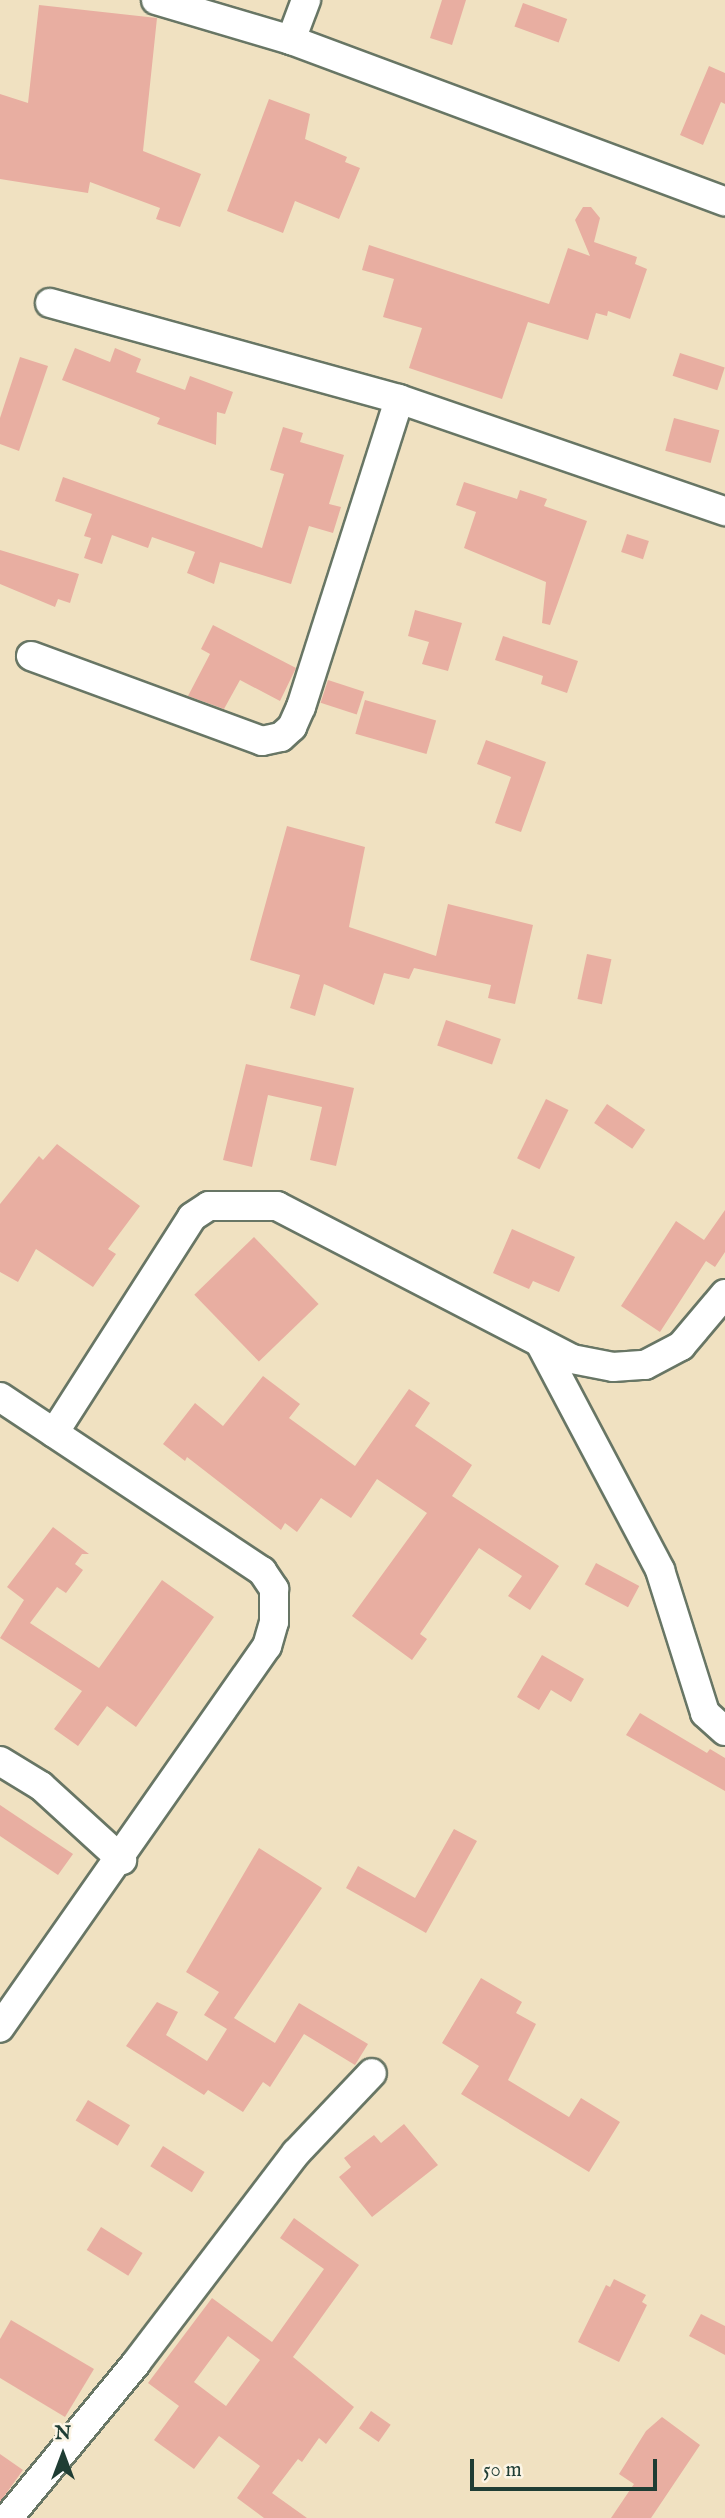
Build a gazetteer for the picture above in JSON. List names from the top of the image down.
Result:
{
  "scale_bar": "50 m",
  "north": "top"
}
